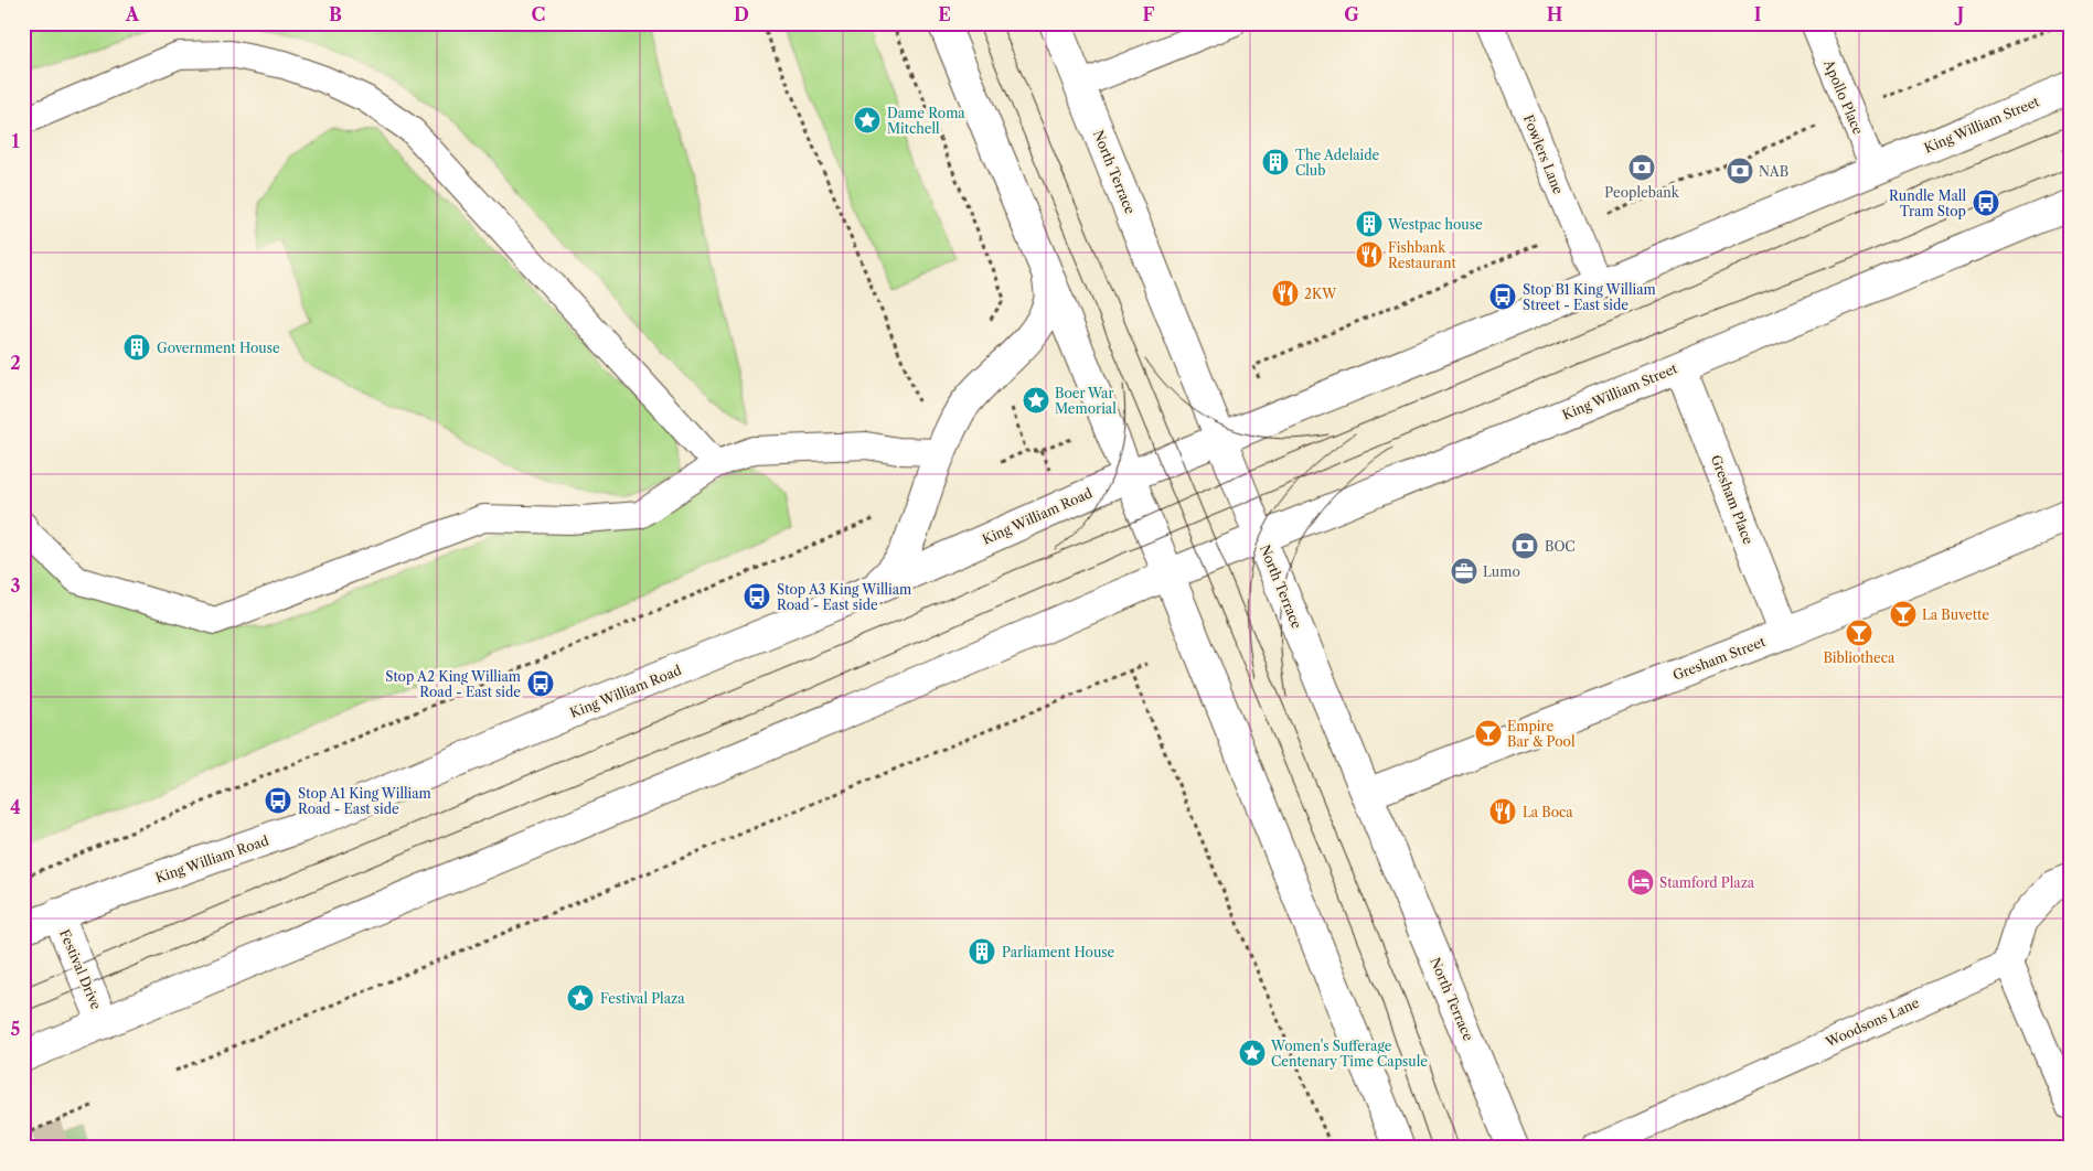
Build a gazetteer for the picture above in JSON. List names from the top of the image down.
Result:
{
  "streets": {
    "main road": [
      "King William Street",
      "North Terrace",
      "Gresham Place",
      "King William Road",
      "Gresham Street",
      "Festival Drive"
    ],
    "lane": ["Apollo Place", "Fowlers Lane", "Woodsons Lane"]
  },
  "crossings": [
    ["Apollo Place", "King William Street"],
    ["King William Street", "Fowlers Lane"],
    ["King William Street", "North Terrace"],
    ["King William Street", "Gresham Place"],
    ["King William Street", "King William Road"],
    ["North Terrace", "King William Road"],
    ["North Terrace", "Gresham Street"],
    ["Gresham Place", "Gresham Street"],
    ["King William Road", "Festival Drive"]
  ],
  "places": {
    "place": [
      "Dame Roma Mitchell",
      "Boer War Memorial",
      "Festival Plaza",
      "Women's Sufferage Centenary Time Capsule"
    ],
    "building": [
      "The Adelaide Club",
      "Westpac house",
      "Government House",
      "Parliament House"
    ],
    "bank": ["Peoplebank", "NAB", "BOC"],
    "bus stop": [
      "Rundle Mall Tram Stop",
      "Stop B1 King William Street - East side",
      "Stop A3 King William Road - East side",
      "Stop A2 King William Road - East side",
      "Stop A1 King William Road - East side"
    ],
    "restaurant": ["Fishbank Restaurant", "2KW", "La Boca"],
    "office": ["Lumo"],
    "bar": ["La Buvette", "Bibliotheca", "Empire Bar & Pool"],
    "hotel": ["Stamford Plaza"]
  },
  "grid": {
    "columns": [
      "A",
      "B",
      "C",
      "D",
      "E",
      "F",
      "G",
      "H",
      "I",
      "J"
    ],
    "rows": [
      "1",
      "2",
      "3",
      "4",
      "5"
    ]
  }
}
